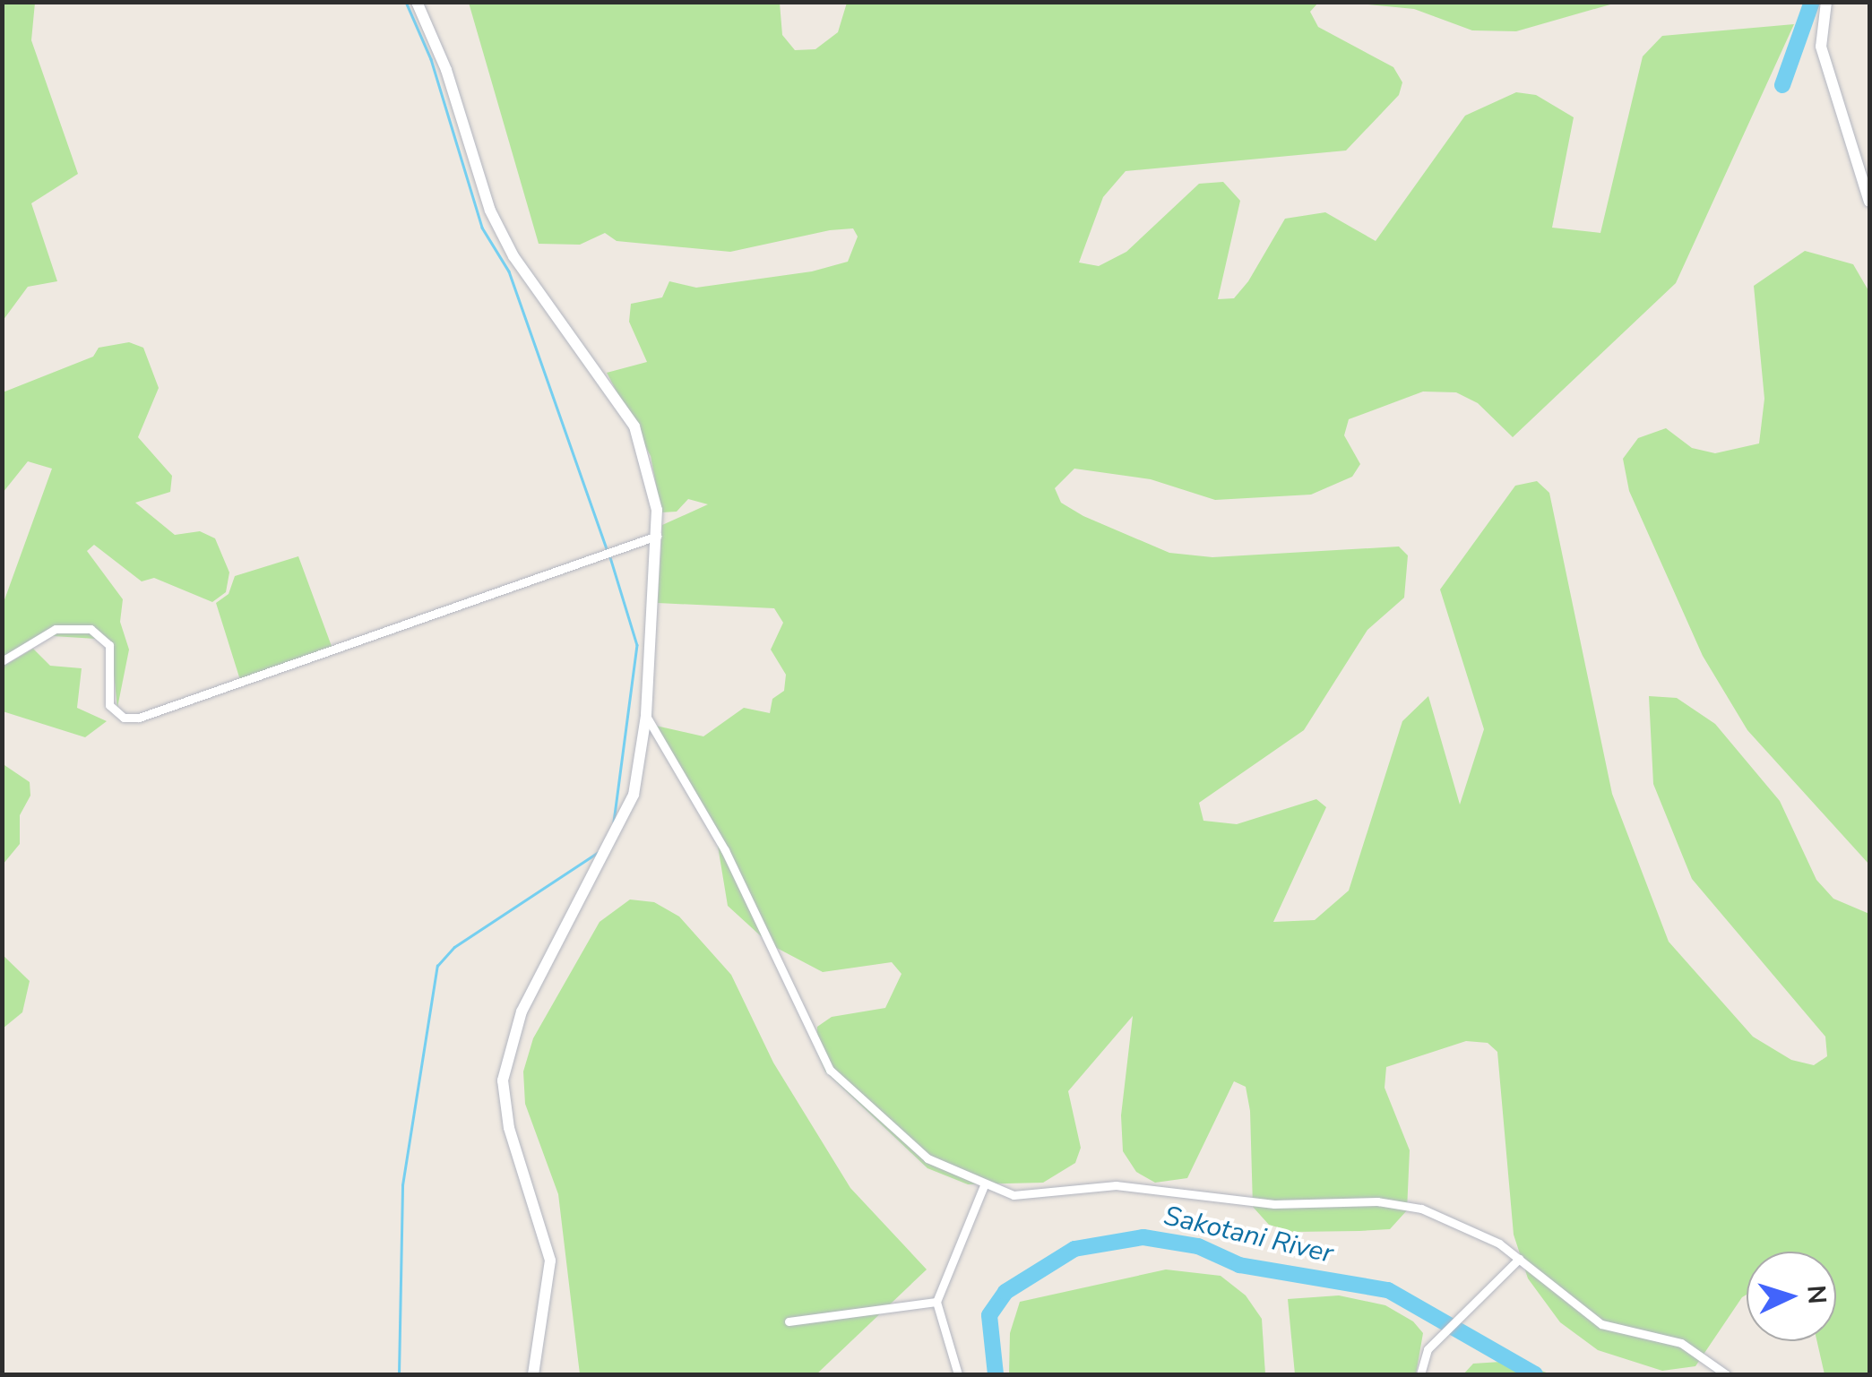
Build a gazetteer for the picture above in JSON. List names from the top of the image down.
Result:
{
  "water": ["Sakotani River"],
  "north": "right"
}
